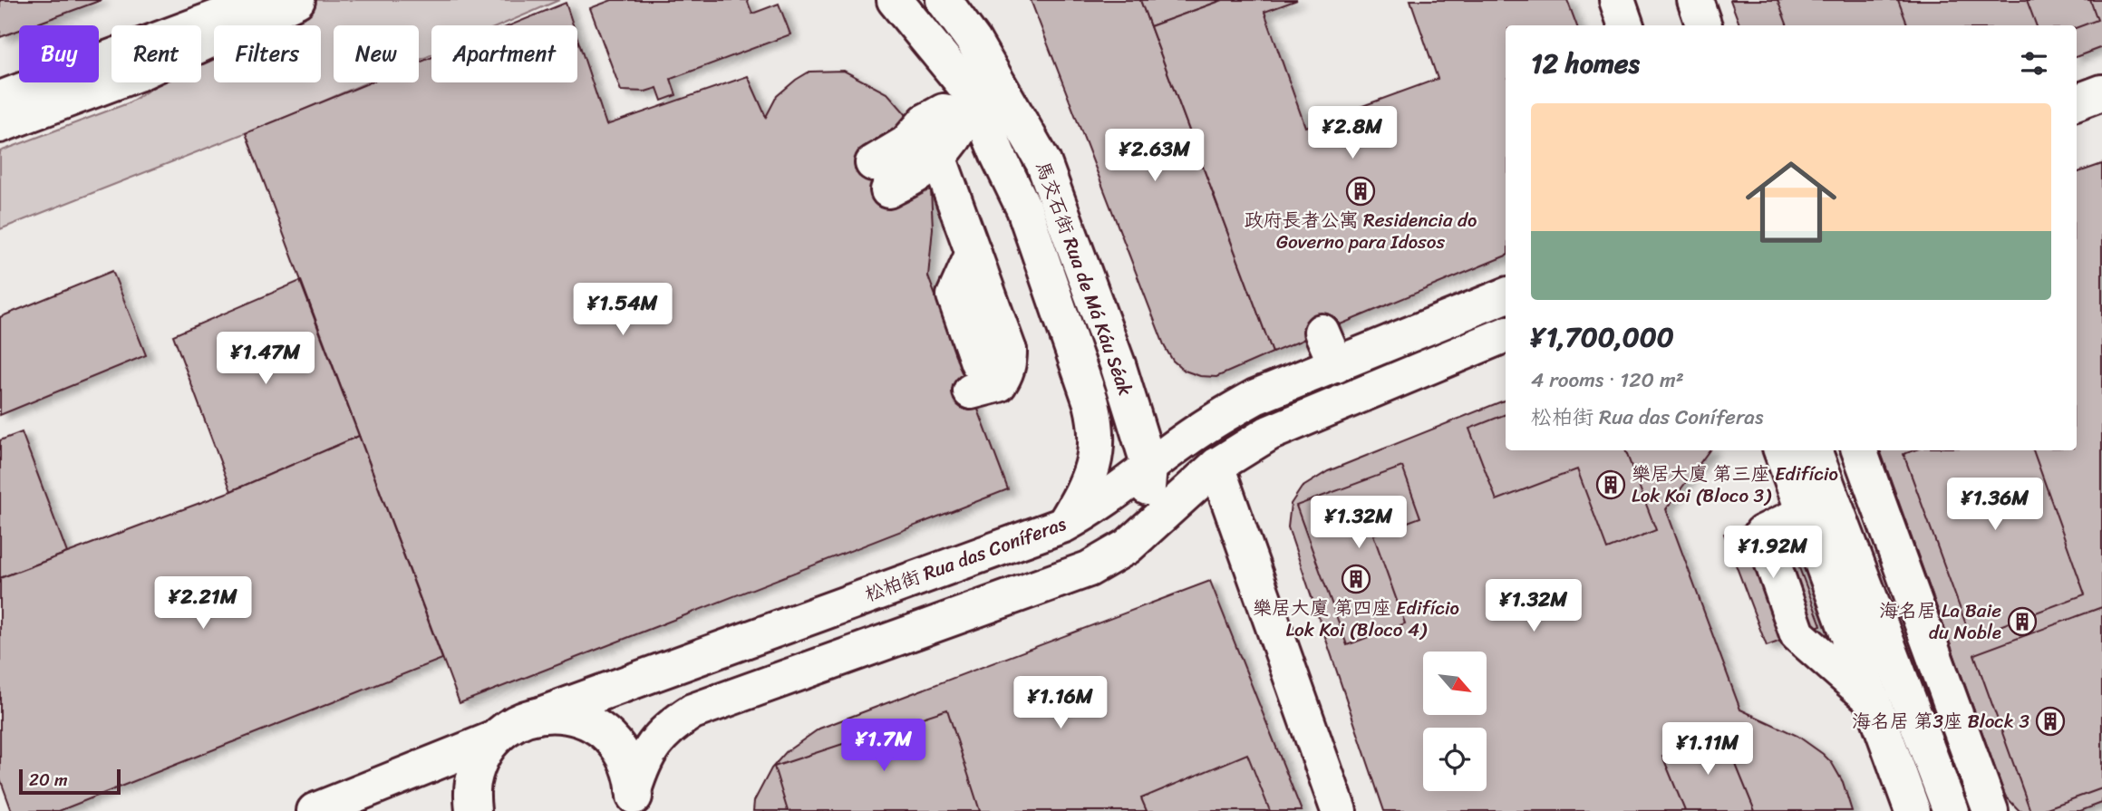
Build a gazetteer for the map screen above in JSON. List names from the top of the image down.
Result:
{
  "streets": {
    "street": ["馬交石街 Rua de Má Káu Séak", "松柏街 Rua das Coníferas"]
  },
  "crossings": [
    ["馬交石街 Rua de Má Káu Séak", "松柏街 Rua das Coníferas"]
  ],
  "places": {
    "building": [
      "政府長者公寓 Residencia do Governo para Idosos",
      "樂居大廈 第三座 Edifício Lok Koi (Bloco 3)",
      "樂居大廈 第四座 Edifício Lok Koi (Bloco 4)",
      "海名居 La Baie du Noble",
      "海名居 第3座 Block 3"
    ]
  },
  "scale_bar": "20 m",
  "north": "bottom right",
  "page": {
    "chip": [
      "Buy",
      "Rent",
      "Filters",
      "New",
      "Apartment"
    ],
    "heading": "12 homes",
    "list": [
      {
        "name": "¥1,700,000",
        "note": "4 rooms · 120 m² · 松柏街 Rua das Coníferas"
      }
    ],
    "price": [
      "¥2.8M",
      "¥2.63M",
      "¥1.54M",
      "¥1.47M",
      "¥1.36M",
      "¥1.32M",
      "¥1.92M",
      "¥2.21M",
      "¥1.32M",
      "¥1.16M",
      "¥1.7M",
      "¥1.11M"
    ],
    "scale": "20 m"
  }
}
